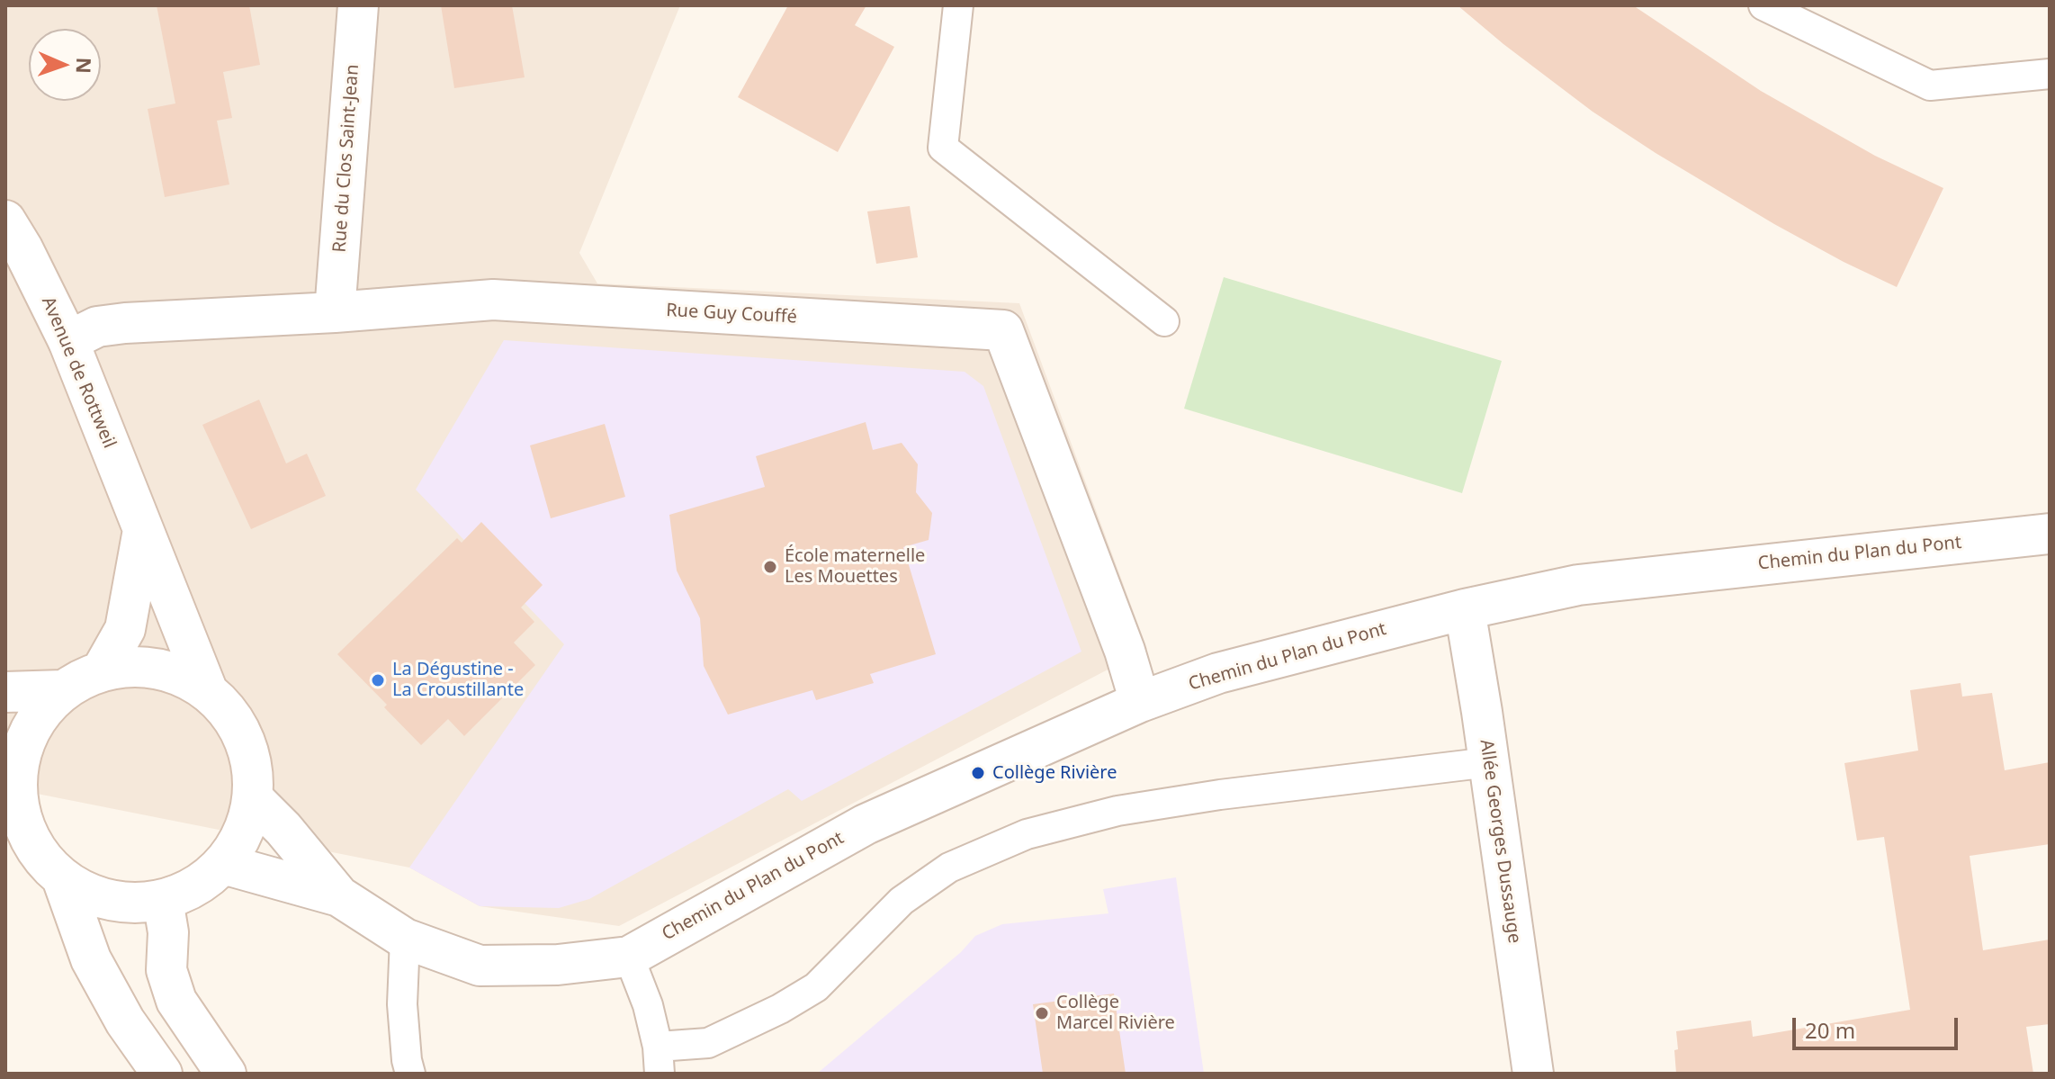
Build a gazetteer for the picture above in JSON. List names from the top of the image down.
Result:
{
  "streets": {
    "street": [
      "Rue du Clos Saint-Jean",
      "Rue Guy Couffé",
      "Avenue de Rottweil",
      "Chemin du Plan du Pont",
      "Allée Georges Dussauge"
    ]
  },
  "crossings": [
    ["Rue du Clos Saint-Jean", "Rue Guy Couffé"],
    ["Rue Guy Couffé", "Avenue de Rottweil"],
    ["Rue Guy Couffé", "Chemin du Plan du Pont"],
    ["Avenue de Rottweil", "Chemin du Plan du Pont"],
    ["Chemin du Plan du Pont", "Allée Georges Dussauge"]
  ],
  "places": [
    "École maternelle Les Mouettes",
    "La Dégustine - La Croustillante",
    "Collège Rivière",
    "Collège Marcel Rivière"
  ],
  "scale_bar": "20 m",
  "north": "right"
}
